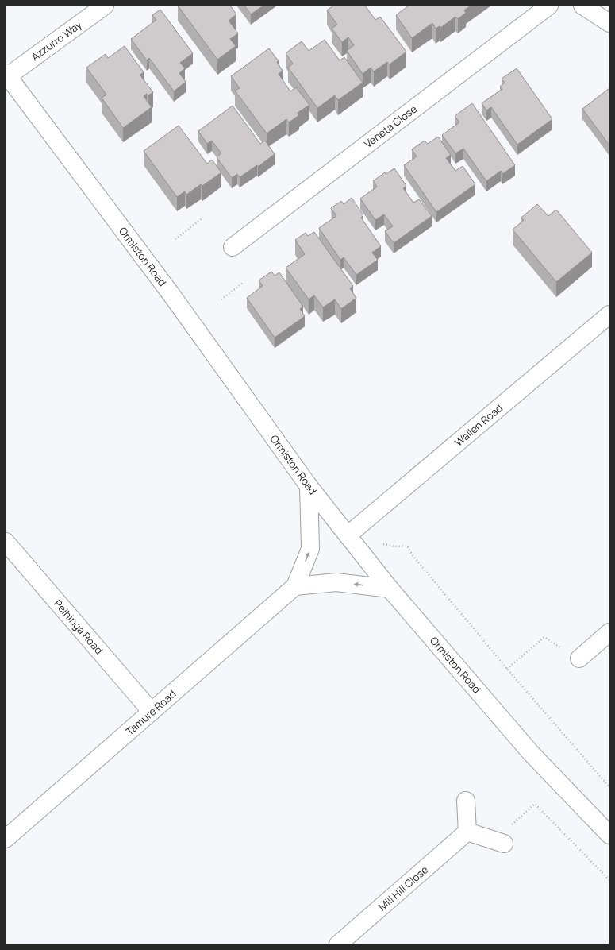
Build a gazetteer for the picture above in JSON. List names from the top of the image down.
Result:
{
  "streets": {
    "street": [
      "Azzurro Way",
      "Veneta Close",
      "Ormiston Road",
      "Wallen Road",
      "Peihinga Road",
      "Tamure Road",
      "Mill Hill Close"
    ]
  },
  "crossings": [
    ["Azzurro Way", "Ormiston Road"],
    ["Ormiston Road", "Wallen Road"],
    ["Ormiston Road", "Tamure Road"],
    ["Peihinga Road", "Tamure Road"]
  ]
}
